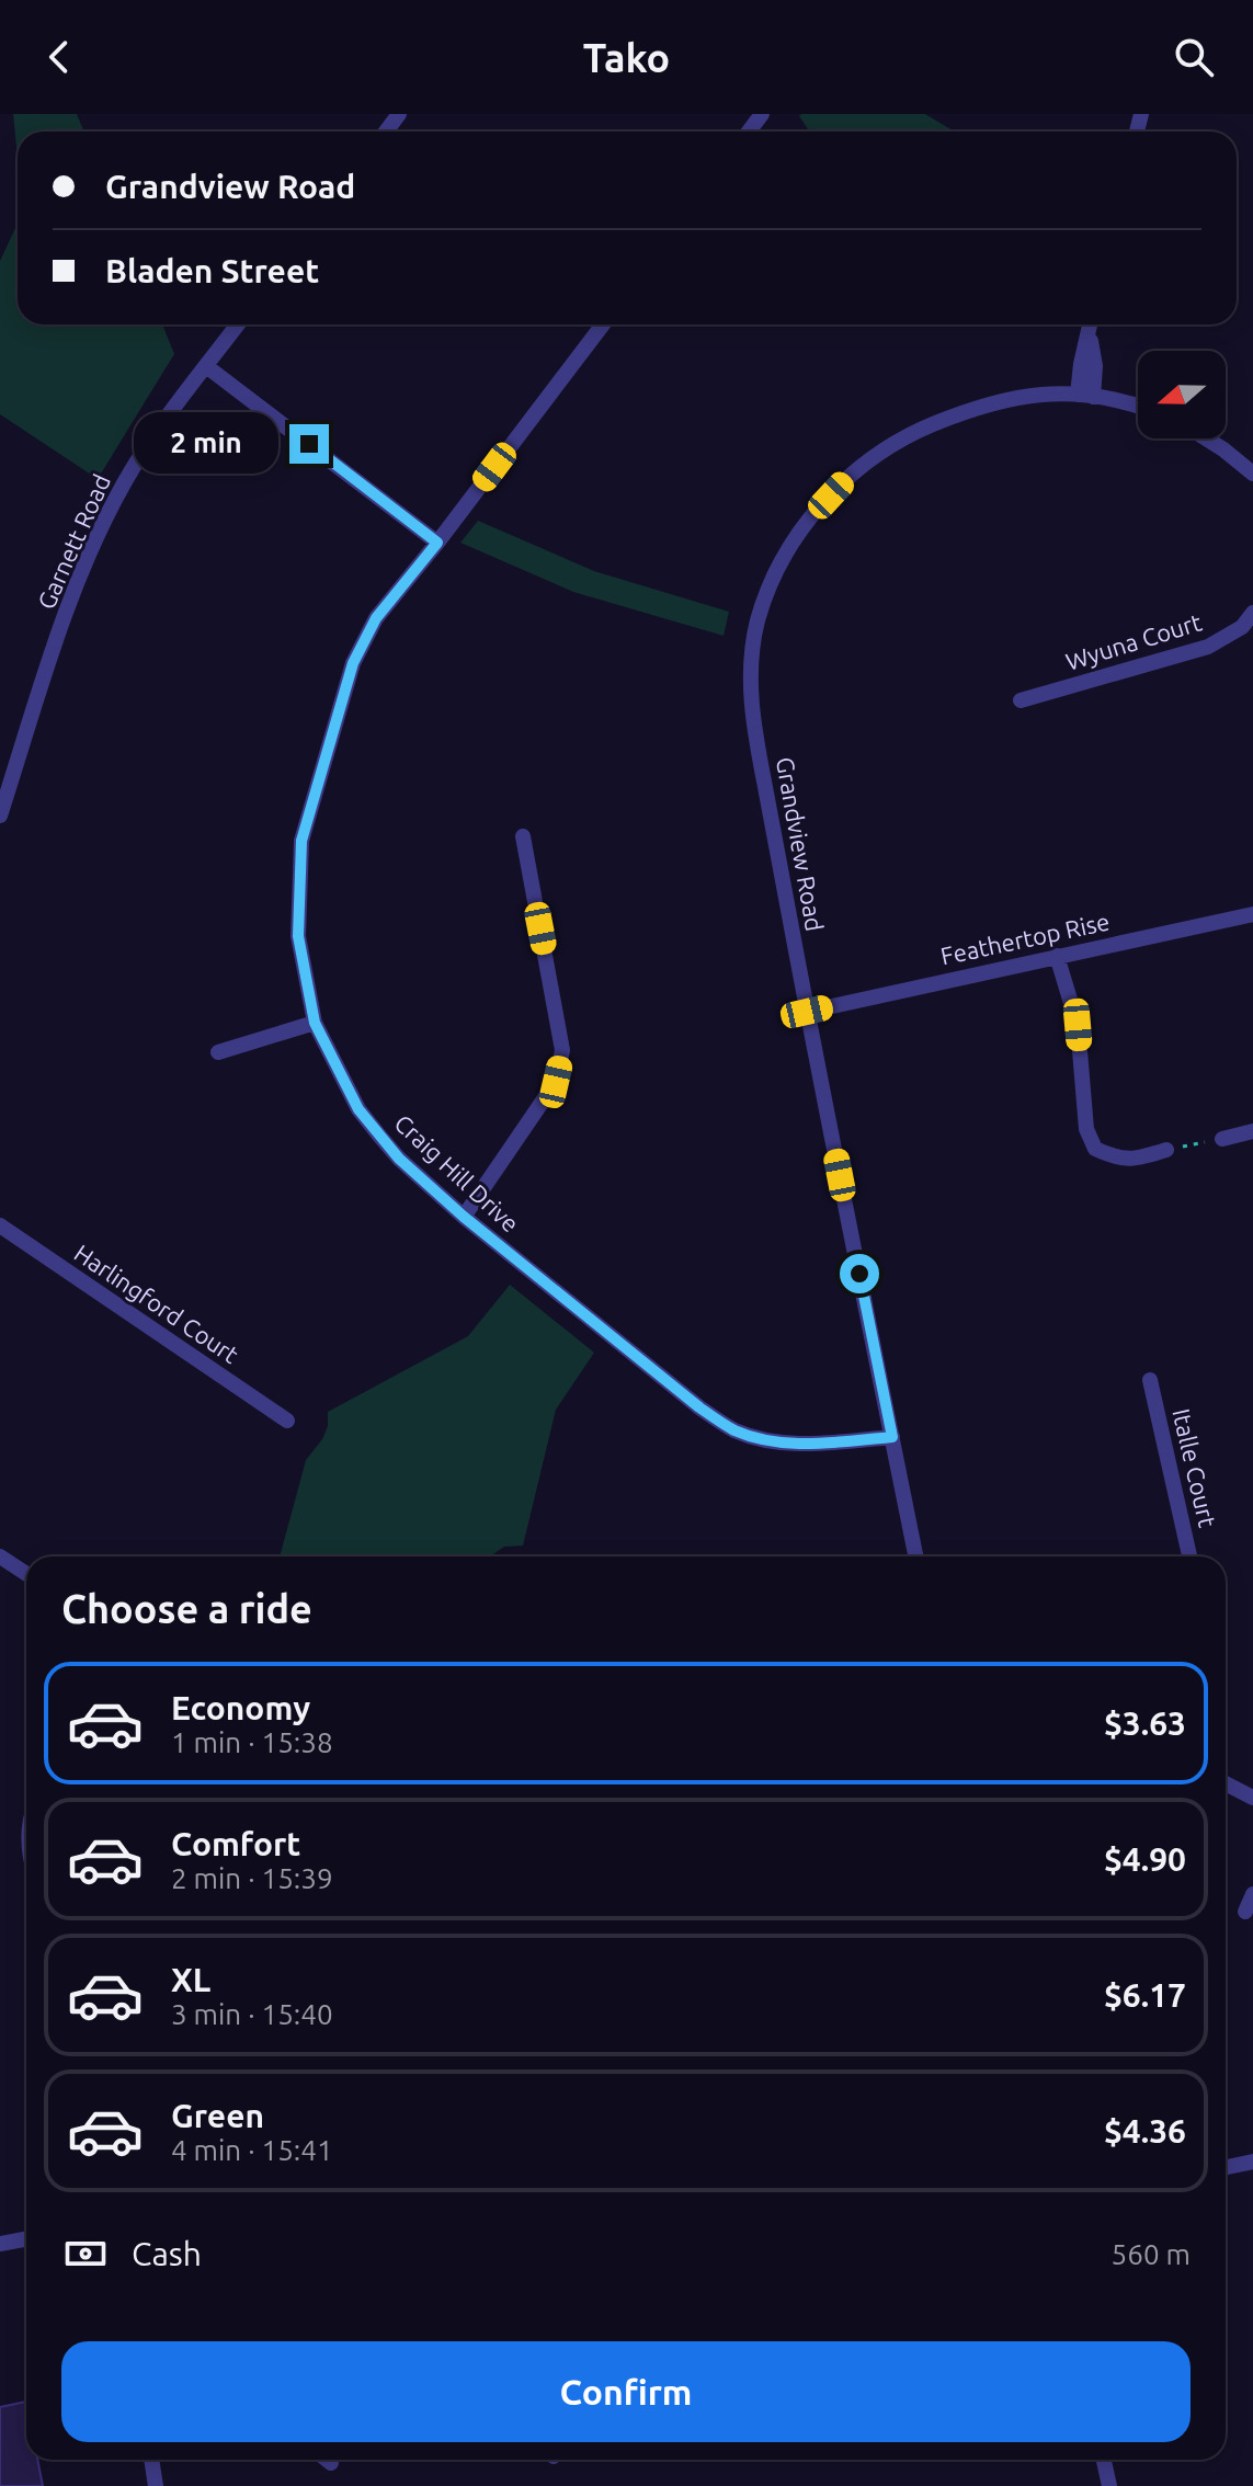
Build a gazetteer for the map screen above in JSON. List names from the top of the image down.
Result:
{
  "streets": {
    "street": [
      "Garnett Road",
      "Wyuna Court",
      "Grandview Road",
      "Feathertop Rise",
      "Craig Hill Drive",
      "Harlingford Court",
      "Italle Court"
    ]
  },
  "crossings": [
    ["Grandview Road", "Feathertop Rise"],
    ["Grandview Road", "Craig Hill Drive"]
  ],
  "north": "left",
  "page": {
    "header": "Tako",
    "banner": ["Grandview Road", "Bladen Street"],
    "bubble": "2 min",
    "heading": "Choose a ride",
    "list": [
      {
        "name": "Economy",
        "note": "1 min · 15:38",
        "value": "$3.63"
      },
      {
        "name": "Comfort",
        "note": "2 min · 15:39",
        "value": "$4.90"
      },
      {
        "name": "XL",
        "note": "3 min · 15:40",
        "value": "$6.17"
      },
      {
        "name": "Green",
        "note": "4 min · 15:41",
        "value": "$4.36"
      }
    ],
    "pay": ["Cash", "560 m"],
    "buttons": "Confirm"
  }
}
